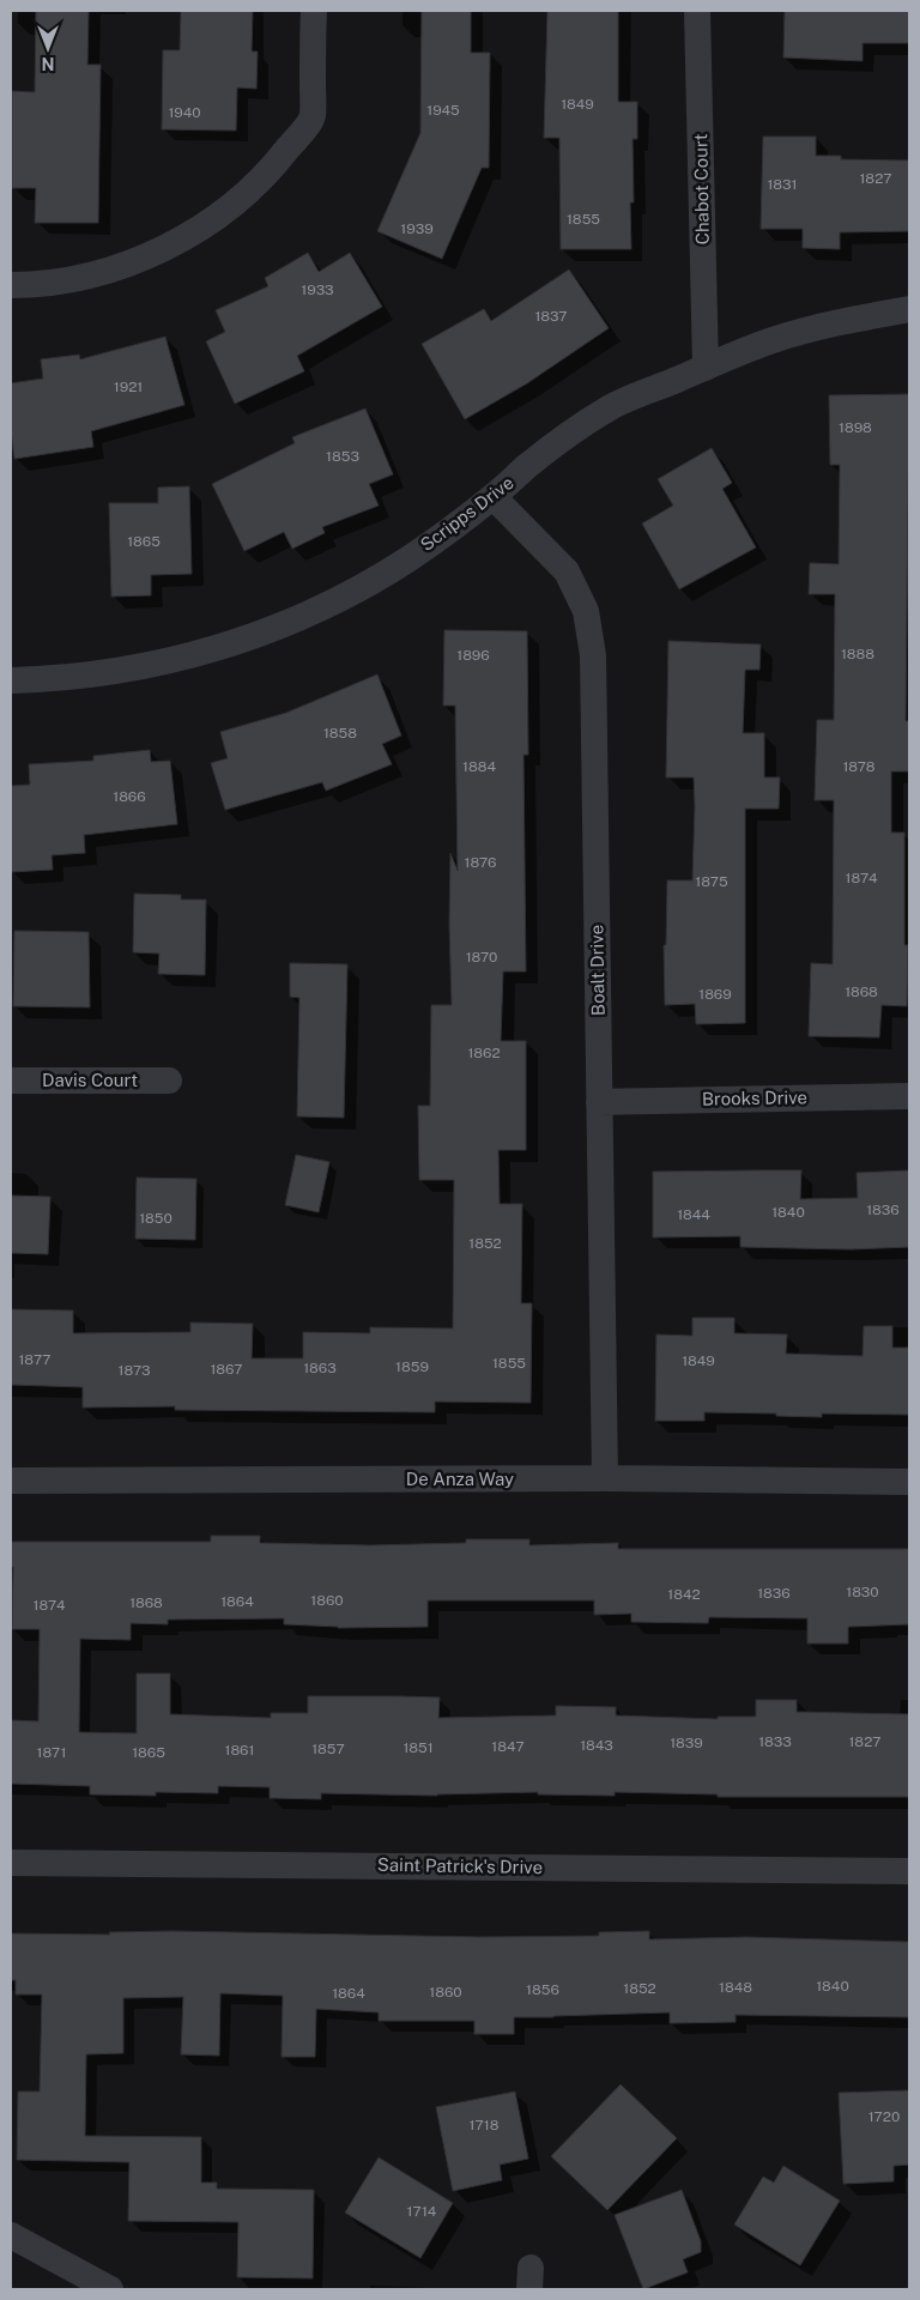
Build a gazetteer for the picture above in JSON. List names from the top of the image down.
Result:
{
  "streets": {
    "street": [
      "Chabot Court",
      "Scripps Drive",
      "Boalt Drive",
      "Davis Court",
      "Brooks Drive",
      "De Anza Way",
      "Saint Patrick's Drive"
    ]
  },
  "crossings": [
    ["Chabot Court", "Scripps Drive"],
    ["Scripps Drive", "Boalt Drive"],
    ["Boalt Drive", "Brooks Drive"],
    ["Boalt Drive", "De Anza Way"]
  ],
  "house_numbers": [
    "1849",
    "1945",
    "1940",
    "1827",
    "1831",
    "1855",
    "1939",
    "1933",
    "1837",
    "1921",
    "1898",
    "1853",
    "1865",
    "1888",
    "1896",
    "1858",
    "1884",
    "1878",
    "1866",
    "1876",
    "1874",
    "1875",
    "1870",
    "1868",
    "1869",
    "1862",
    "1836",
    "1840",
    "1844",
    "1850",
    "1852",
    "1877",
    "1849",
    "1855",
    "1859",
    "1863",
    "1867",
    "1873",
    "1830",
    "1836",
    "1842",
    "1860",
    "1864",
    "1868",
    "1874",
    "1833",
    "1827",
    "1839",
    "1843",
    "1847",
    "1851",
    "1857",
    "1861",
    "1871",
    "1865",
    "1840",
    "1848",
    "1852",
    "1856",
    "1860",
    "1864",
    "1720",
    "1718",
    "1714"
  ],
  "north": "bottom"
}
